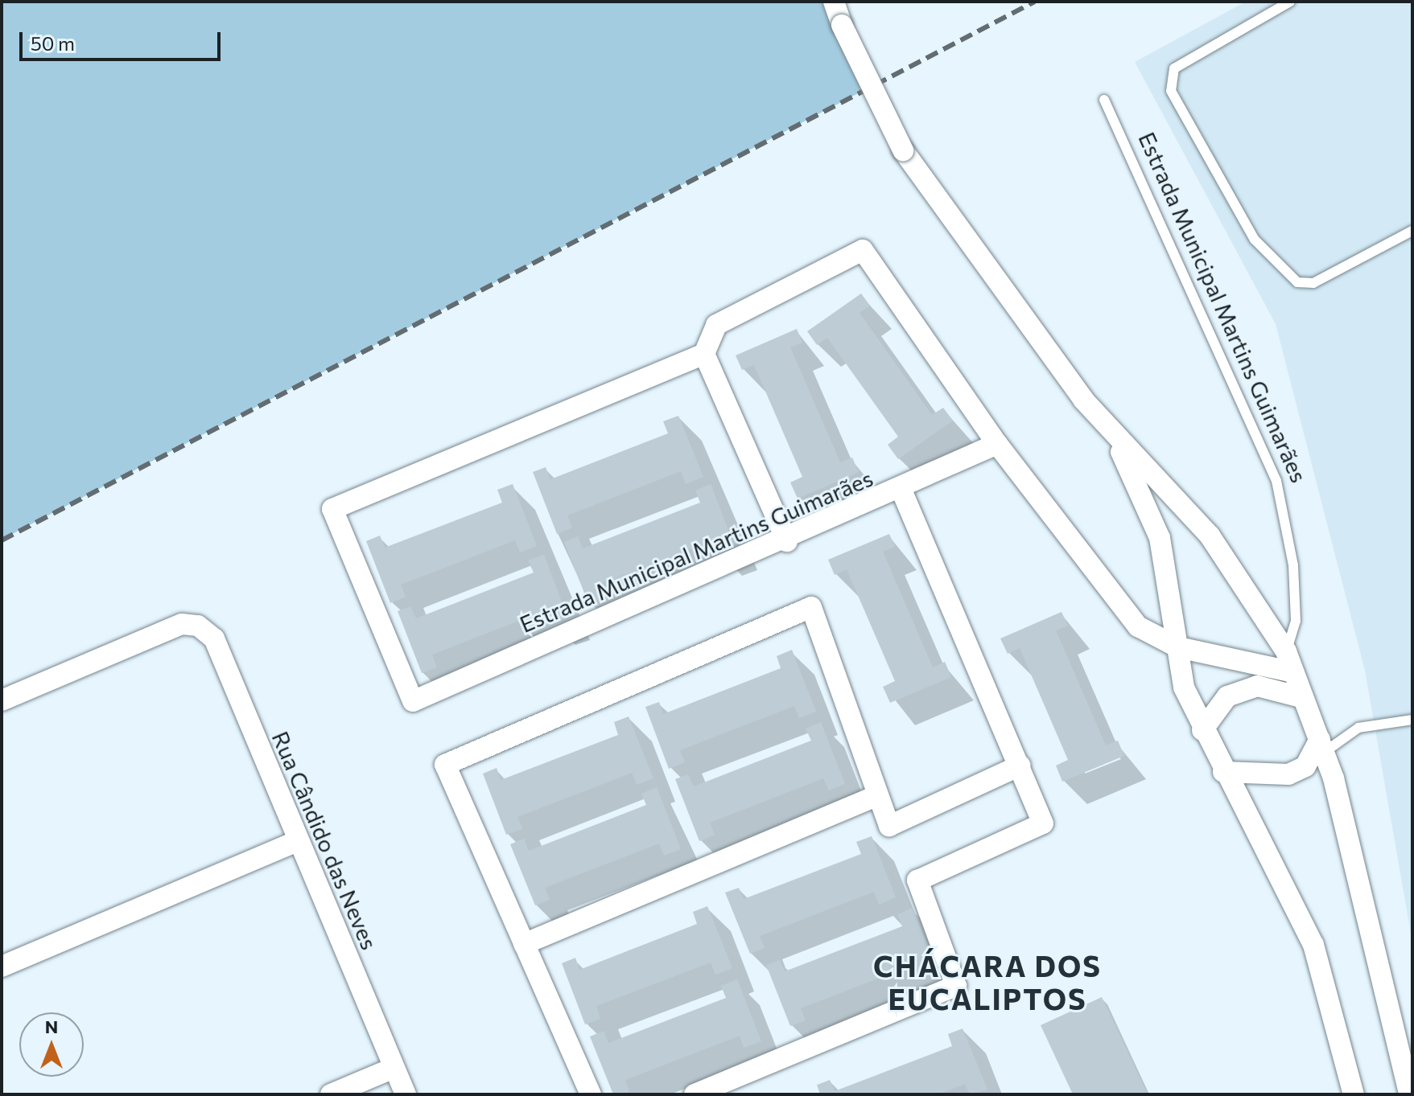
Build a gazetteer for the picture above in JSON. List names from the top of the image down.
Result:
{
  "streets": {
    "street": ["Estrada Municipal Martins Guimarães", "Rua Cândido das Neves"]
  },
  "districts": ["CHÁCARA DOS EUCALIPTOS"],
  "scale_bar": "50 m",
  "north": "top"
}
